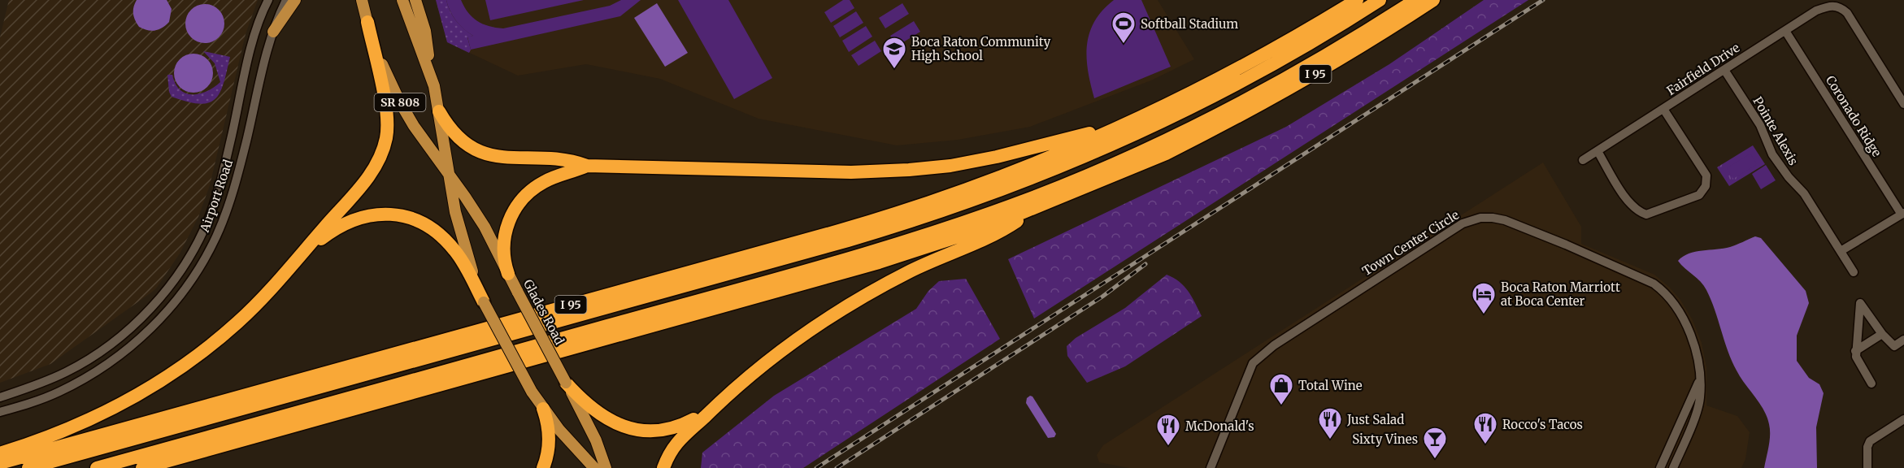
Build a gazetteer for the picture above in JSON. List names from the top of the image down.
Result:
{
  "streets": {
    "highway": ["I 95"],
    "main road": ["SR 808", "Glades Road"],
    "street": [
      "Fairfield Drive",
      "Coronado Ridge",
      "Pointe Alexis",
      "Airport Road",
      "Town Center Circle"
    ]
  },
  "crossings": [
    ["Fairfield Drive", "Coronado Ridge"],
    ["Fairfield Drive", "Pointe Alexis"]
  ],
  "places": {
    "sports": ["Softball Stadium"],
    "school or university": ["Boca Raton Community High School"],
    "hotel": ["Boca Raton Marriott at Boca Center"],
    "shop": ["Total Wine"],
    "restaurant": ["Just Salad", "Rocco's Tacos", "McDonald's"],
    "bar": ["Sixty Vines"]
  }
}
